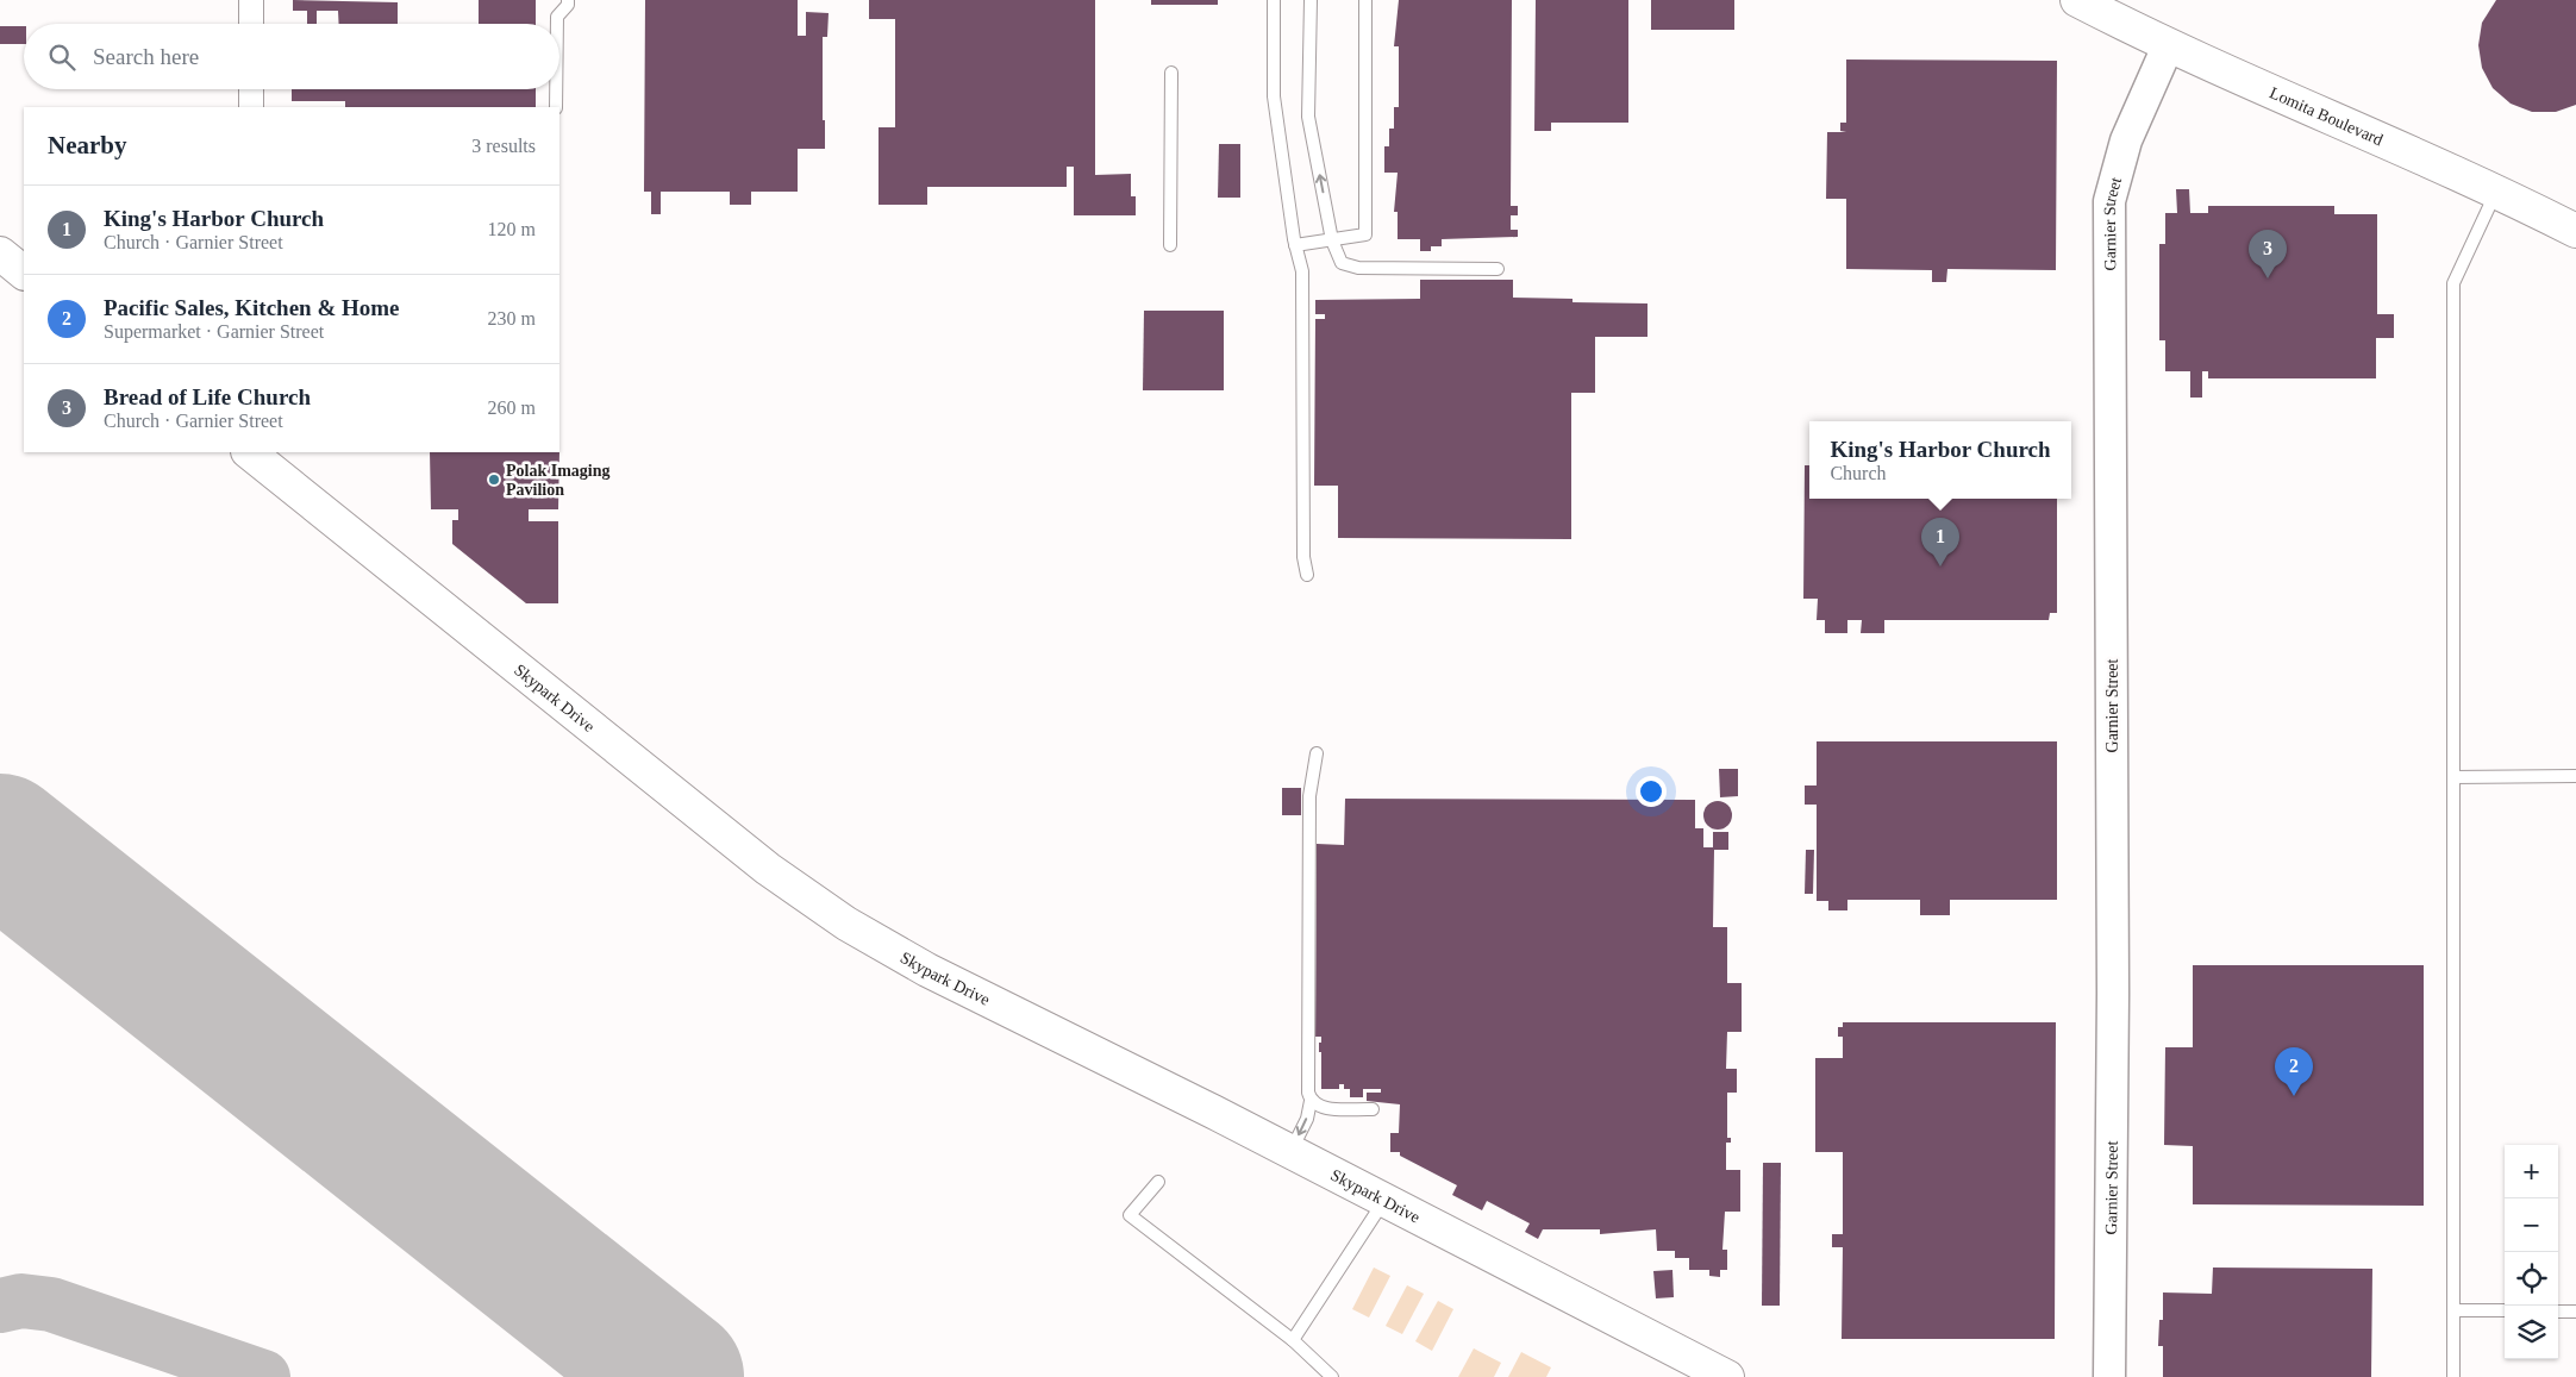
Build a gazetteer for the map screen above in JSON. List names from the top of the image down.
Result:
{
  "streets": {
    "main road": ["Lomita Boulevard", "Skypark Drive"],
    "street": ["Garnier Street"]
  },
  "crossings": [
    ["Lomita Boulevard", "Garnier Street"]
  ],
  "places": ["Polak Imaging Pavilion"],
  "page": {
    "search": "Search here",
    "heading": ["Nearby", "3 results"],
    "list": [
      {
        "mark": "1",
        "name": "King's Harbor Church",
        "note": "Church · Garnier Street",
        "value": "120 m"
      },
      {
        "mark": "2",
        "name": "Pacific Sales, Kitchen & Home",
        "note": "Supermarket · Garnier Street",
        "value": "230 m"
      },
      {
        "mark": "3",
        "name": "Bread of Life Church",
        "note": "Church · Garnier Street",
        "value": "260 m"
      }
    ],
    "pins": ["3", "1", "2"],
    "popup": ["King's Harbor Church", "Church"],
    "map_buttons": ["+", "−"]
  }
}
